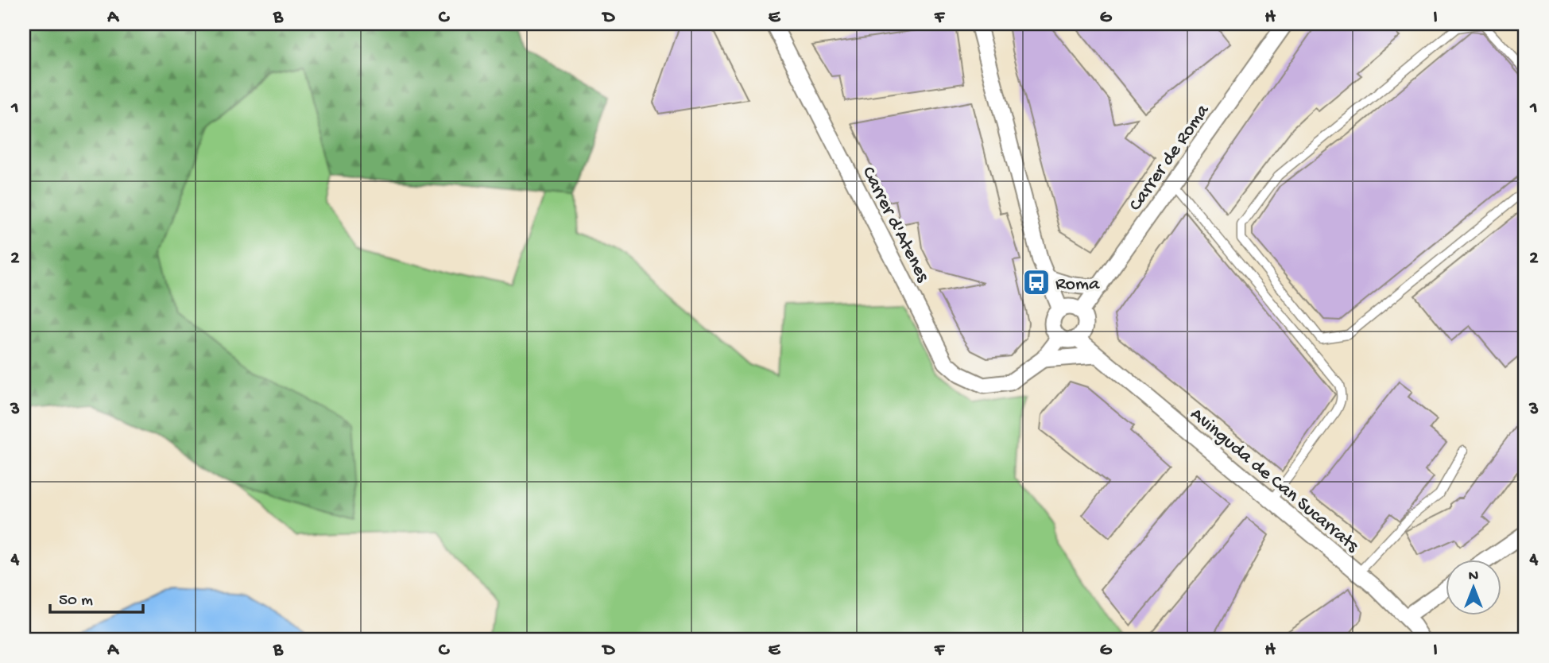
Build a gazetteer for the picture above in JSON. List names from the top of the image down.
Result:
{
  "streets": {
    "street": ["Carrer de Roma", "Carrer d'Atenes", "Avinguda de Can Sucarrats"]
  },
  "crossings": [
    ["Carrer de Roma", "Avinguda de Can Sucarrats"]
  ],
  "places": {
    "bus stop": ["Roma"]
  },
  "scale_bar": "50 m",
  "north": "top",
  "grid": {
    "columns": [
      "A",
      "B",
      "C",
      "D",
      "E",
      "F",
      "G",
      "H",
      "I"
    ],
    "rows": [
      "1",
      "2",
      "3",
      "4"
    ]
  }
}
